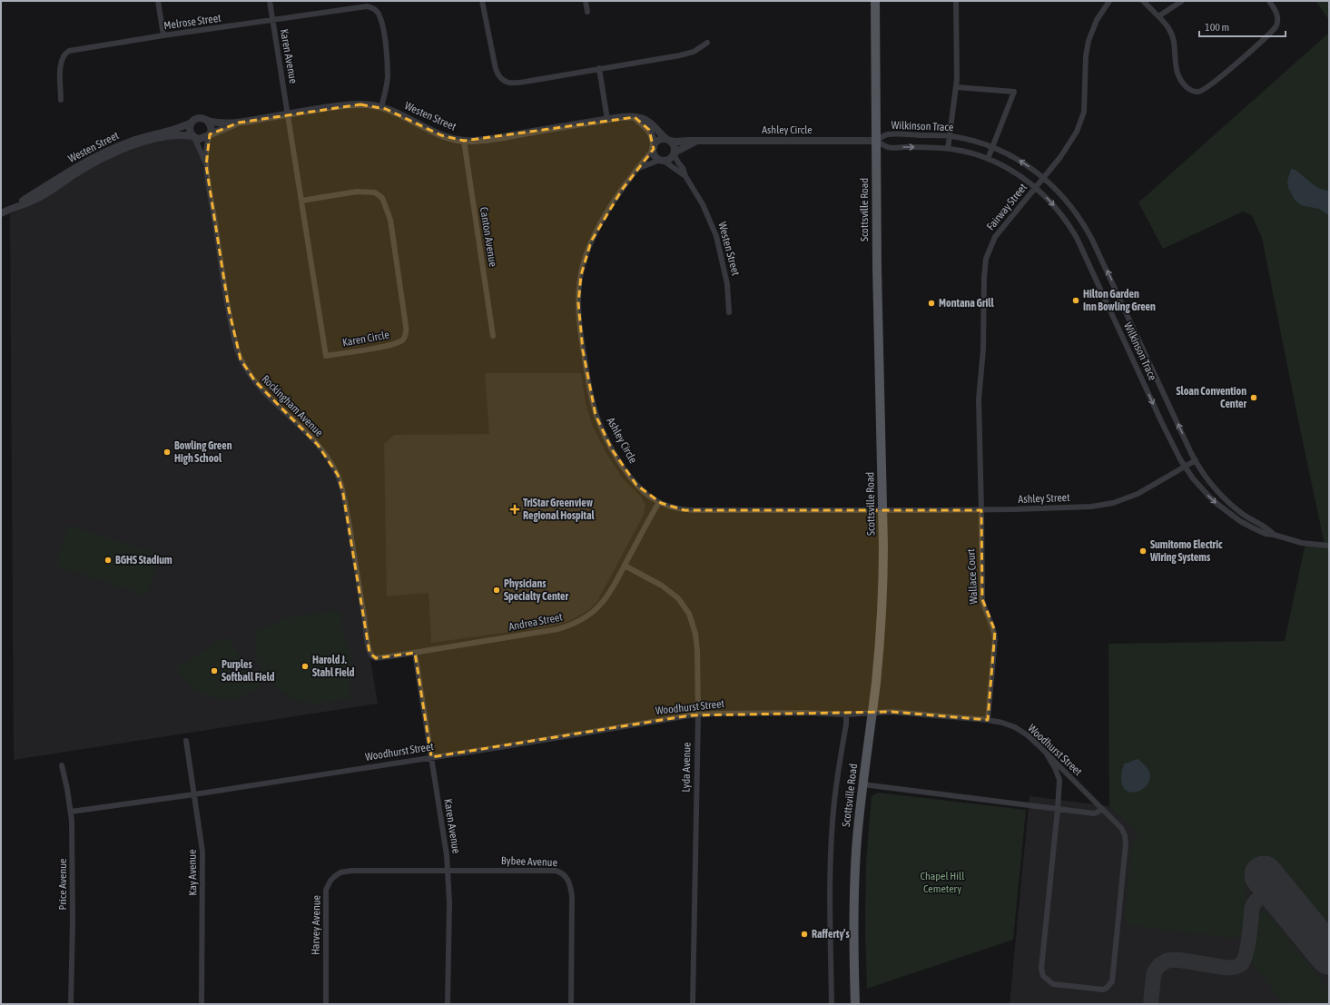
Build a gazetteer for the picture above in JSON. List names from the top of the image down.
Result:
{
  "streets": {
    "main road": ["Scottsville Road"],
    "street": [
      "Melrose Street",
      "Karen Avenue",
      "Westen Street",
      "Wilkinson Trace",
      "Ashley Circle",
      "Fairway Street",
      "Canton Avenue",
      "Karen Circle",
      "Rockingham Avenue",
      "Ashley Street",
      "Wallace Court",
      "Andrea Street",
      "Woodhurst Street",
      "Lyda Avenue",
      "Bybee Avenue",
      "Kay Avenue",
      "Price Avenue",
      "Harvey Avenue"
    ]
  },
  "crossings": [
    ["Melrose Street", "Karen Avenue"],
    ["Karen Avenue", "Westen Street"],
    ["Karen Avenue", "Karen Circle"],
    ["Karen Avenue", "Andrea Street"],
    ["Karen Avenue", "Woodhurst Street"],
    ["Karen Avenue", "Bybee Avenue"],
    ["Karen Avenue", "Harvey Avenue"],
    ["Westen Street", "Ashley Circle"],
    ["Westen Street", "Canton Avenue"],
    ["Westen Street", "Karen Circle"],
    ["Westen Street", "Rockingham Avenue"],
    ["Wilkinson Trace", "Ashley Circle"],
    ["Wilkinson Trace", "Fairway Street"],
    ["Wilkinson Trace", "Scottsville Road"],
    ["Wilkinson Trace", "Ashley Street"],
    ["Ashley Circle", "Scottsville Road"],
    ["Ashley Circle", "Ashley Street"],
    ["Ashley Circle", "Andrea Street"],
    ["Fairway Street", "Ashley Street"],
    ["Fairway Street", "Wallace Court"],
    ["Scottsville Road", "Ashley Street"],
    ["Scottsville Road", "Woodhurst Street"],
    ["Rockingham Avenue", "Andrea Street"],
    ["Ashley Street", "Wallace Court"],
    ["Wallace Court", "Woodhurst Street"],
    ["Andrea Street", "Lyda Avenue"],
    ["Woodhurst Street", "Lyda Avenue"],
    ["Woodhurst Street", "Kay Avenue"],
    ["Woodhurst Street", "Price Avenue"],
    ["Bybee Avenue", "Harvey Avenue"]
  ],
  "parks": ["Chapel Hill Cemetery"],
  "places": {
    "other": [
      "Hilton Garden Inn Bowling Green",
      "Montana Grill",
      "Sloan Convention Center",
      "Bowling Green High School",
      "Sumitomo Electric Wiring Systems",
      "BGHS Stadium",
      "Physicians Specialty Center",
      "Harold J. Stahl Field",
      "Purples Softball Field",
      "Rafferty’s"
    ],
    "health": ["TriStar Greenview Regional Hospital"]
  },
  "scale_bar": "100 m"
}
